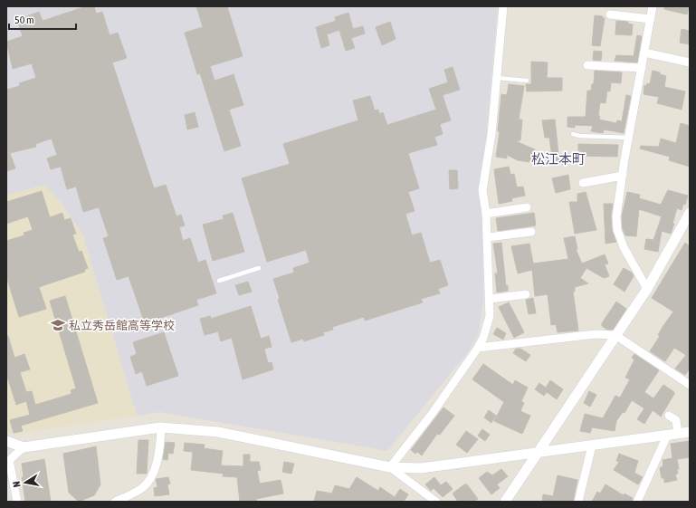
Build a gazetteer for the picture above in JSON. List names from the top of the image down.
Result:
{
  "districts": ["松江本町"],
  "places": {
    "school or university": ["私立秀岳館高等学校"]
  },
  "scale_bar": "50 m",
  "north": "left"
}
